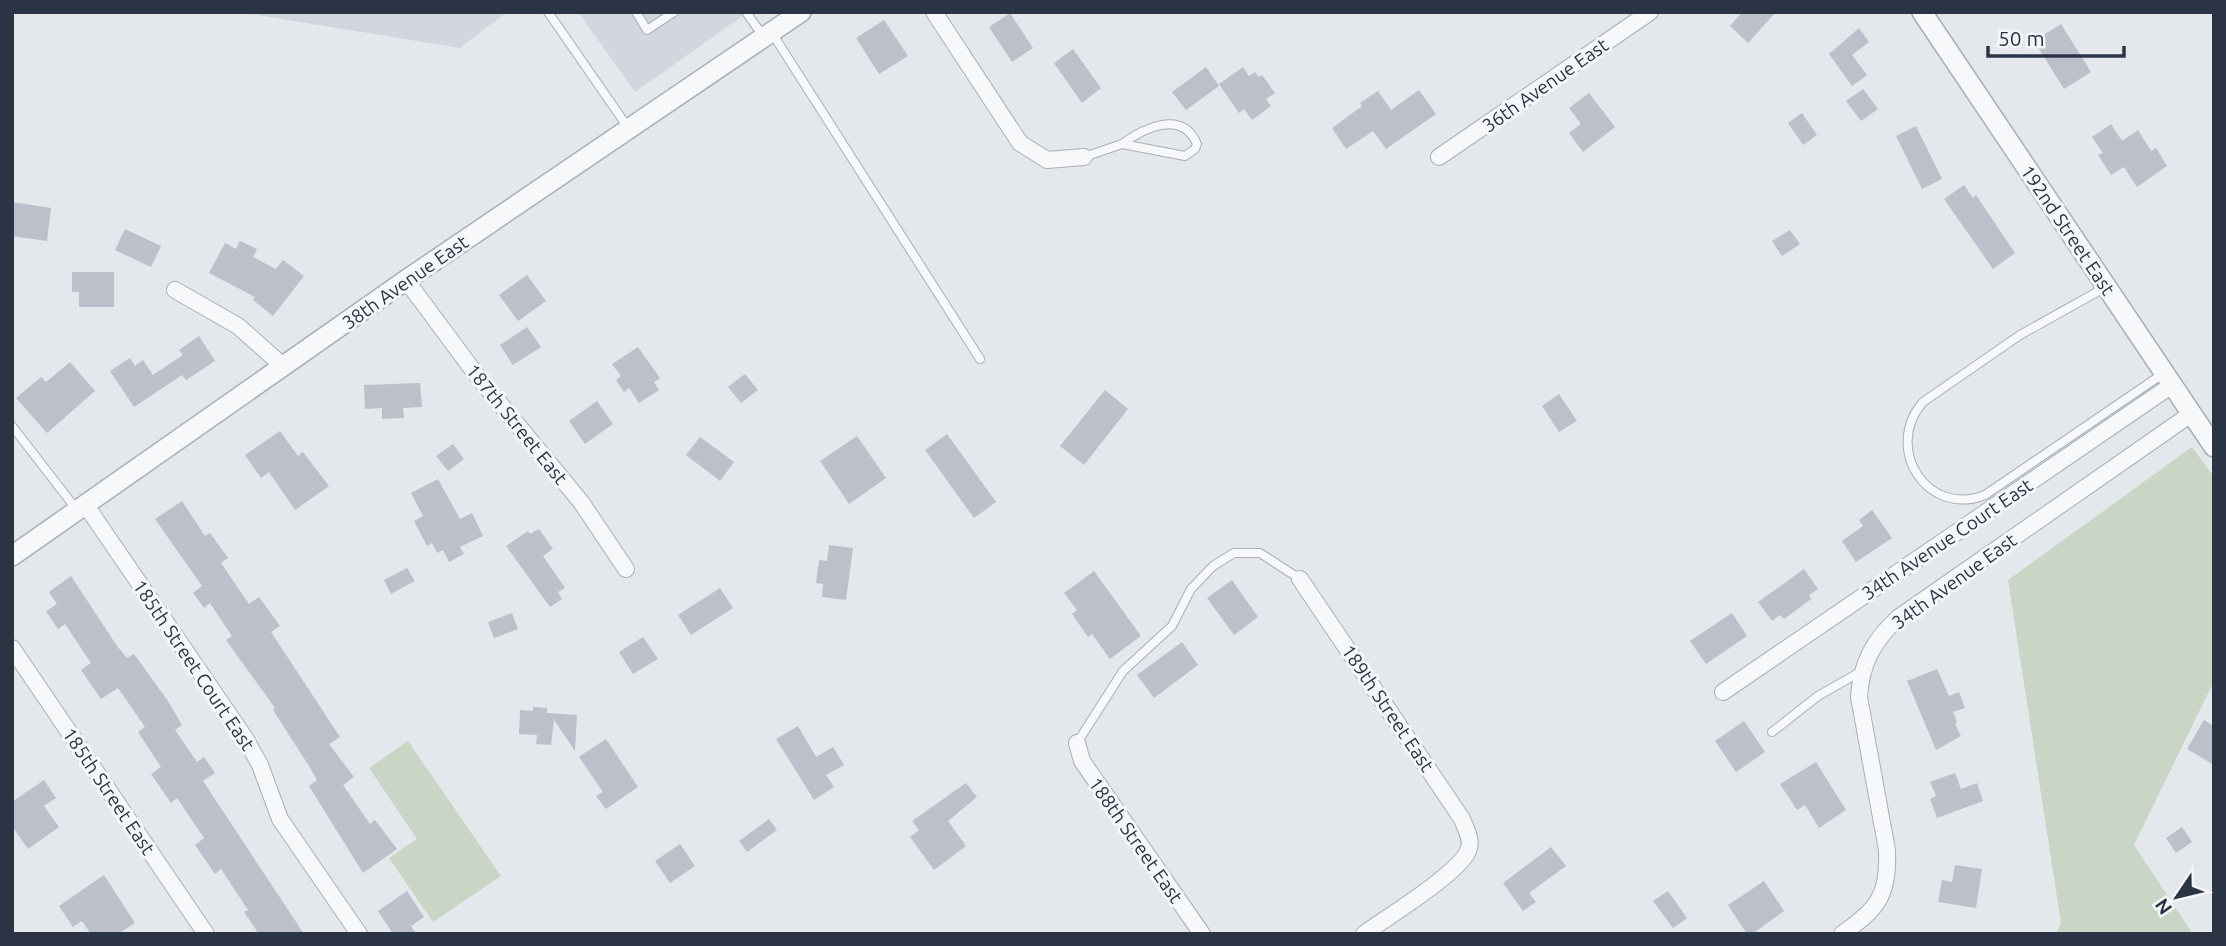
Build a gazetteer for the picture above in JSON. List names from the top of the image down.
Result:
{
  "streets": {
    "street": [
      "36th Avenue East",
      "192nd Street East",
      "38th Avenue East",
      "187th Street East",
      "34th Avenue Court East",
      "34th Avenue East",
      "185th Street Court East",
      "189th Street East",
      "185th Street East",
      "188th Street East"
    ]
  },
  "crossings": [
    ["192nd Street East", "34th Avenue Court East"],
    ["192nd Street East", "34th Avenue East"],
    ["38th Avenue East", "187th Street East"],
    ["38th Avenue East", "185th Street Court East"]
  ],
  "scale_bar": "50 m",
  "north": "bottom left"
}
